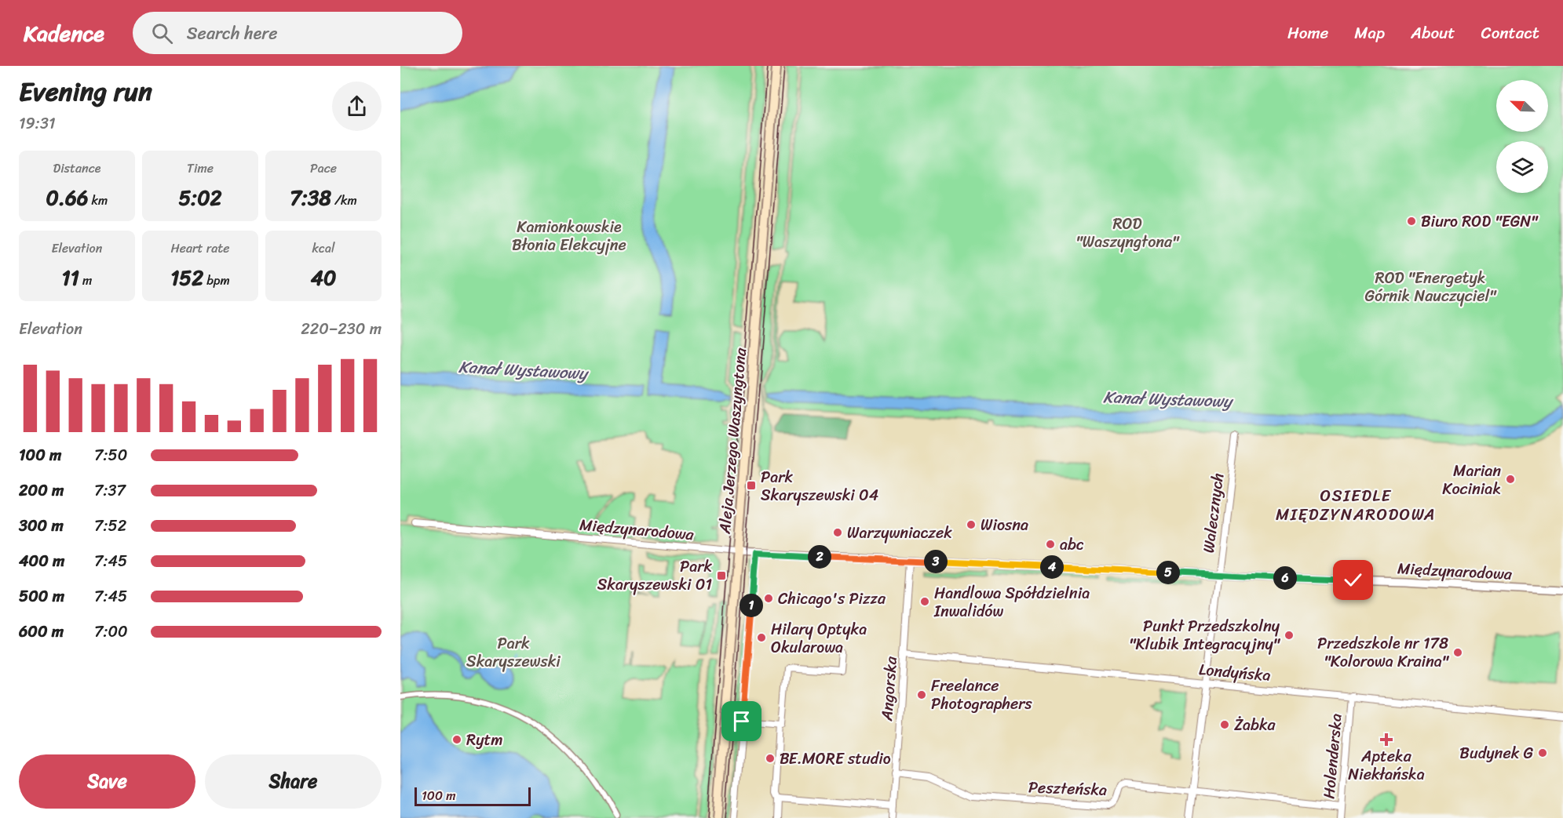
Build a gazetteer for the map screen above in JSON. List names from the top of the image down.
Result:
{
  "streets": {
    "main road": ["Aleja Jerzego Waszyngtona"],
    "street": [
      "Walecznych",
      "Międzynarodowa",
      "Londyńska",
      "Angorska",
      "Holenderska",
      "Peszteńska"
    ]
  },
  "crossings": [
    ["Aleja Jerzego Waszyngtona", "Międzynarodowa"],
    ["Walecznych", "Międzynarodowa"],
    ["Walecznych", "Londyńska"],
    ["Walecznych", "Peszteńska"],
    ["Międzynarodowa", "Angorska"],
    ["Londyńska", "Angorska"],
    ["Londyńska", "Holenderska"],
    ["Angorska", "Peszteńska"],
    ["Holenderska", "Peszteńska"]
  ],
  "districts": ["OSIEDLE MIĘDZYNARODOWA"],
  "water": ["Kanał Wystawowy"],
  "parks": [
    "ROD \"Waszyngtona\"",
    "Kamionkowskie Błonia Elekcyjne",
    "ROD \"Energetyk Górnik Nauczyciel\"",
    "Park Skaryszewski"
  ],
  "places": {
    "other": [
      "Biuro ROD \"EGN\"",
      "Marian Kociniak",
      "Wiosna",
      "Warzywniaczek",
      "abc",
      "Chicago's Pizza",
      "Handlowa Spółdzielnia Inwalidów",
      "Punkt Przedszkolny \"Klubik Integracyjny\"",
      "Hilary Optyka Okularowa",
      "Przedszkole nr 178 \"Kolorowa Kraina\"",
      "Freelance Photographers",
      "Żabka",
      "Rytm",
      "Budynek G",
      "BE.MORE studio"
    ],
    "transit": ["Park Skaryszewski 04", "Park Skaryszewski 01"],
    "health": ["Apteka Niekłańska"]
  },
  "scale_bar": "100 m",
  "north": "top left",
  "page": {
    "header": "Kadence",
    "search": "Search here",
    "nav": [
      "Home",
      "Map",
      "About",
      "Contact"
    ],
    "heading": ["Evening run", "19:31"],
    "stats": [
      ["Distance", "0.66 km"],
      ["Time", "5:02"],
      ["Pace", "7:38 /km"],
      ["Elevation", "11 m"],
      ["Heart rate", "152 bpm"],
      ["kcal", "40"]
    ],
    "chart": ["Elevation", "220–230 m"],
    "list": [
      {
        "name": "100 m",
        "note": "7:50"
      },
      {
        "name": "200 m",
        "note": "7:37"
      },
      {
        "name": "300 m",
        "note": "7:52"
      },
      {
        "name": "400 m",
        "note": "7:45"
      },
      {
        "name": "500 m",
        "note": "7:45"
      },
      {
        "name": "600 m",
        "note": "7:00"
      }
    ],
    "pins": [
      "2",
      "3",
      "4",
      "5",
      "6",
      "1"
    ],
    "buttons": ["Save", "Share"],
    "scale": "100 m"
  }
}
